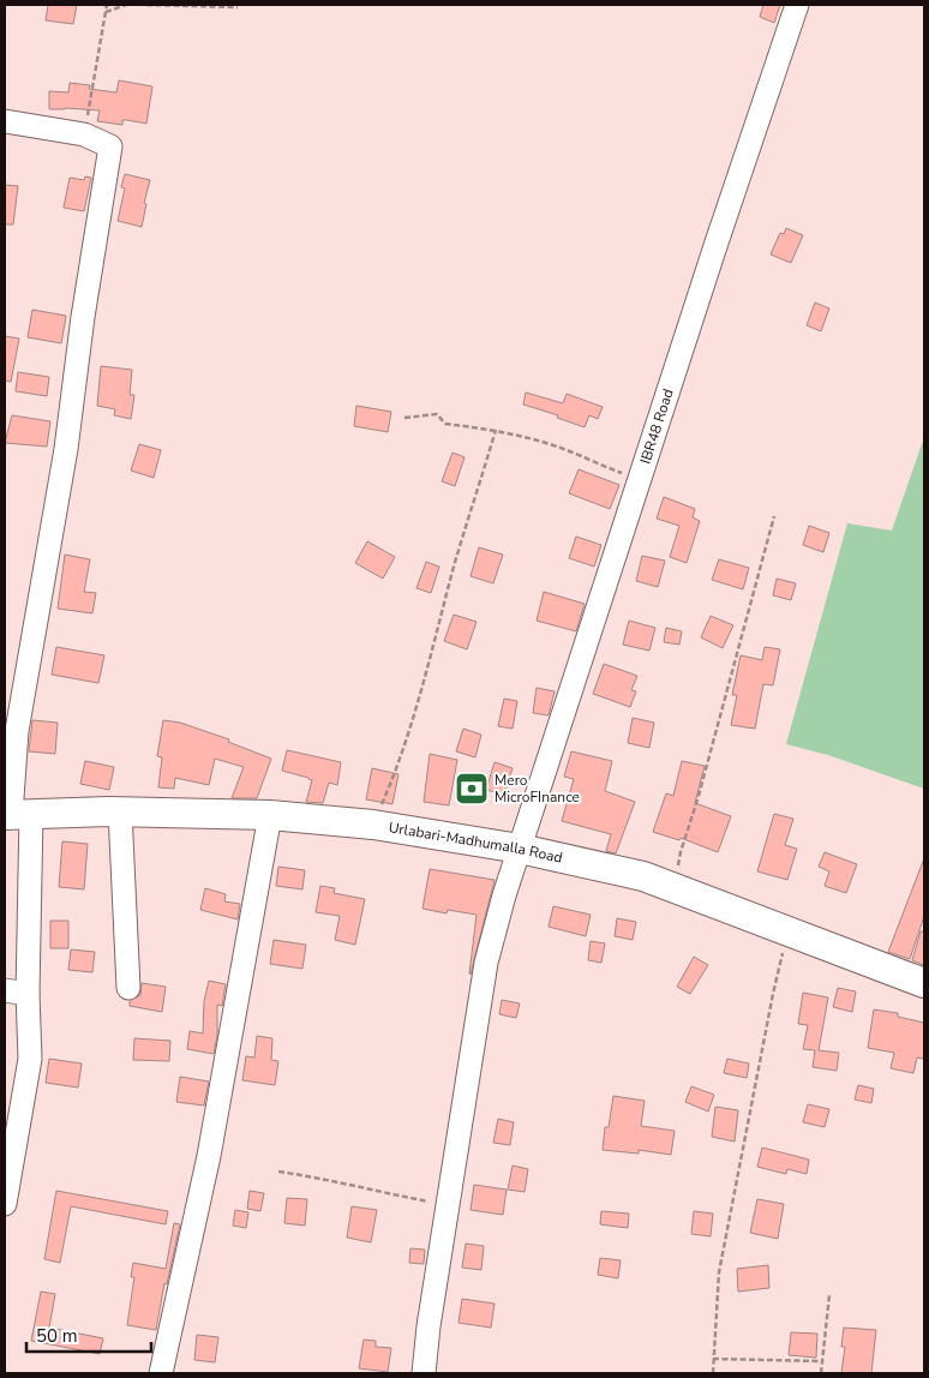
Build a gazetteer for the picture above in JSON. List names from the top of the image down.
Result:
{
  "streets": {
    "main road": ["Urlabari-Madhumalla Road"],
    "street": ["IBR48 Road"]
  },
  "crossings": [
    ["IBR48 Road", "Urlabari-Madhumalla Road"]
  ],
  "places": {
    "bank": ["Mero MicroFInance"]
  },
  "scale_bar": "50 m"
}
